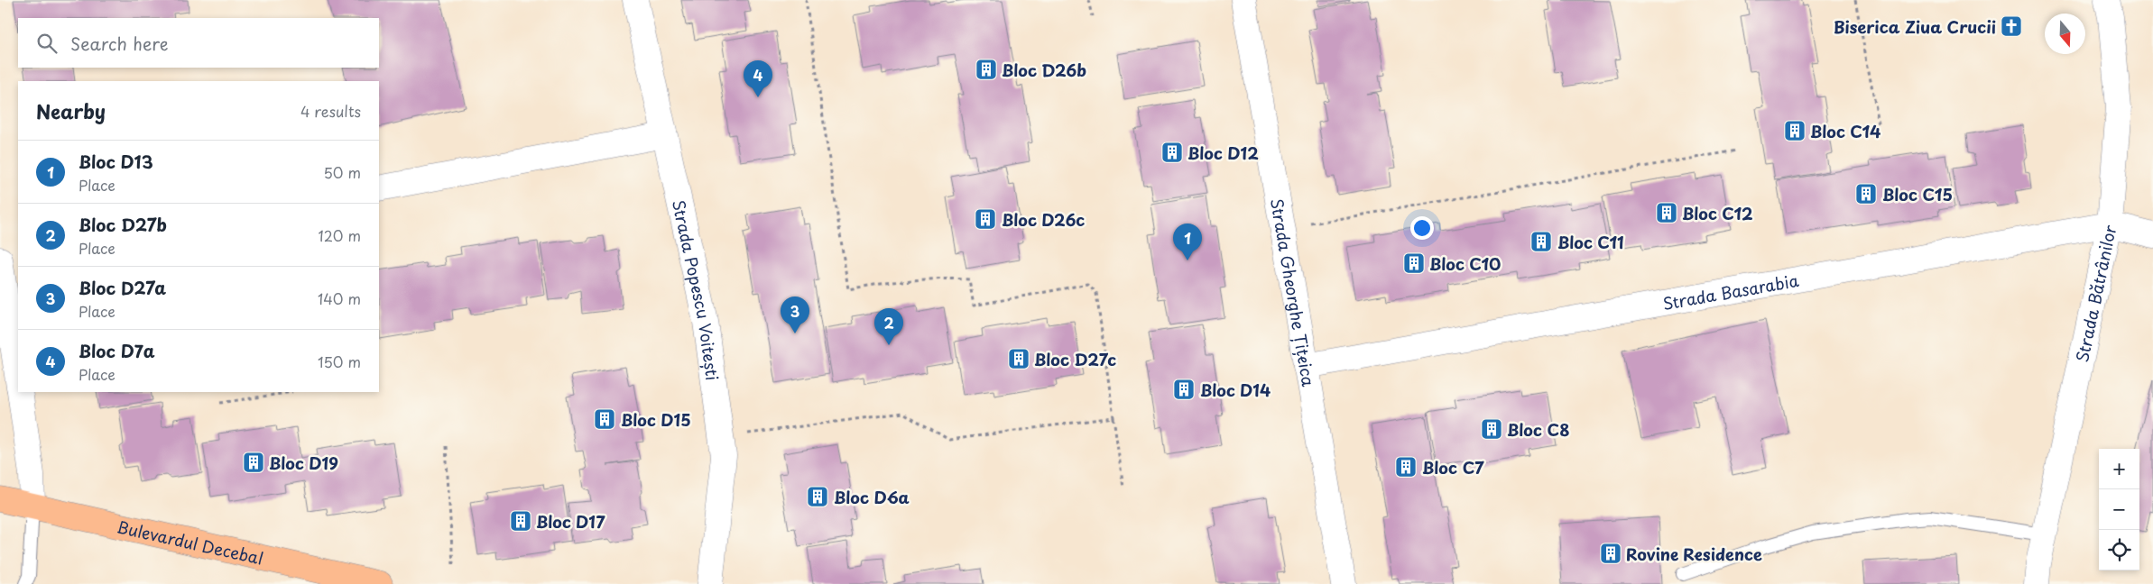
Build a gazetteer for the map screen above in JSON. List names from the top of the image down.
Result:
{
  "streets": {
    "main road": ["Bulevardul Decebal"],
    "street": [
      "Strada Popescu Voitești",
      "Strada Gheorghe Țițeica",
      "Strada Basarabia",
      "Strada Bătrânilor"
    ]
  },
  "crossings": [
    ["Strada Gheorghe Țițeica", "Strada Basarabia"],
    ["Strada Basarabia", "Strada Bătrânilor"]
  ],
  "places": {
    "church": ["Biserica Ziua Crucii"],
    "building": [
      "Bloc D26b",
      "Bloc C14",
      "Bloc D12",
      "Bloc C15",
      "Bloc C12",
      "Bloc D26c",
      "Bloc C11",
      "Bloc C10",
      "Bloc D27c",
      "Bloc D14",
      "Bloc D15",
      "Bloc C8",
      "Bloc D19",
      "Bloc C7",
      "Bloc D6a",
      "Bloc D17",
      "Rovine Residence"
    ]
  },
  "north": "bottom",
  "page": {
    "search": "Search here",
    "pins": [
      "4",
      "1",
      "3",
      "2"
    ],
    "heading": ["Nearby", "4 results"],
    "list": [
      {
        "mark": "1",
        "name": "Bloc D13",
        "note": "Place",
        "value": "50 m"
      },
      {
        "mark": "2",
        "name": "Bloc D27b",
        "note": "Place",
        "value": "120 m"
      },
      {
        "mark": "3",
        "name": "Bloc D27a",
        "note": "Place",
        "value": "140 m"
      },
      {
        "mark": "4",
        "name": "Bloc D7a",
        "note": "Place",
        "value": "150 m"
      }
    ],
    "map_buttons": ["+", "−"]
  }
}
